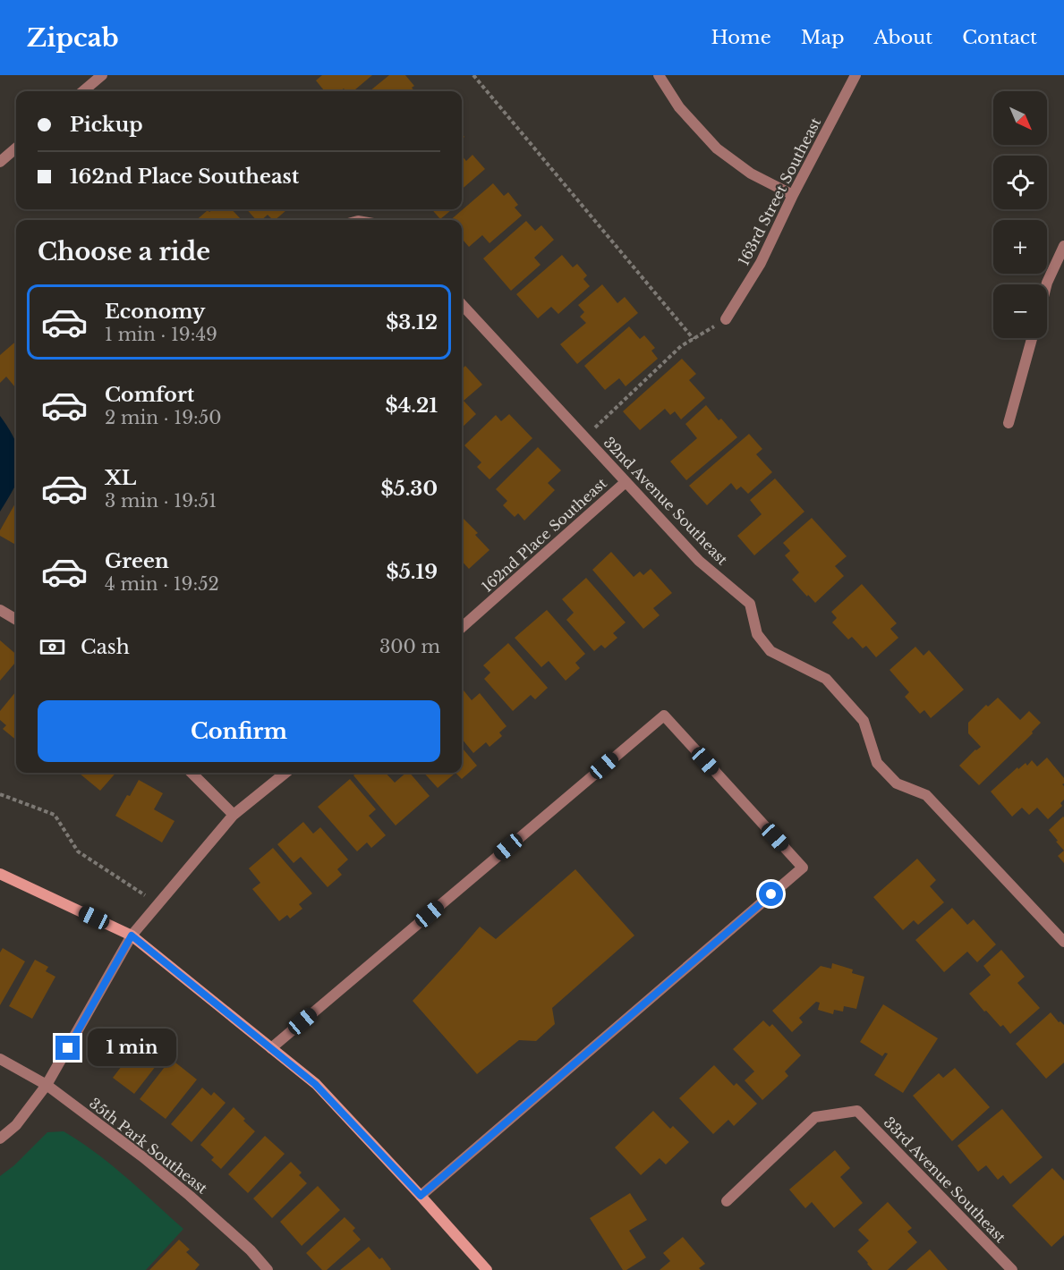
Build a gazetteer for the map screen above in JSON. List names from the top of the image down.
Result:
{
  "streets": {
    "street": [
      "163rd Street Southeast",
      "32nd Avenue Southeast",
      "162nd Place Southeast",
      "35th Park Southeast",
      "33rd Avenue Southeast"
    ]
  },
  "crossings": [
    ["32nd Avenue Southeast", "162nd Place Southeast"]
  ],
  "north": "bottom right",
  "page": {
    "header": "Zipcab",
    "nav": [
      "Home",
      "Map",
      "About",
      "Contact"
    ],
    "map_buttons": ["+", "−"],
    "banner": ["Pickup", "162nd Place Southeast"],
    "heading": "Choose a ride",
    "list": [
      {
        "name": "Economy",
        "note": "1 min · 19:49",
        "value": "$3.12"
      },
      {
        "name": "Comfort",
        "note": "2 min · 19:50",
        "value": "$4.21"
      },
      {
        "name": "XL",
        "note": "3 min · 19:51",
        "value": "$5.30"
      },
      {
        "name": "Green",
        "note": "4 min · 19:52",
        "value": "$5.19"
      }
    ],
    "pay": ["Cash", "300 m"],
    "buttons": "Confirm",
    "bubble": "1 min"
  }
}
